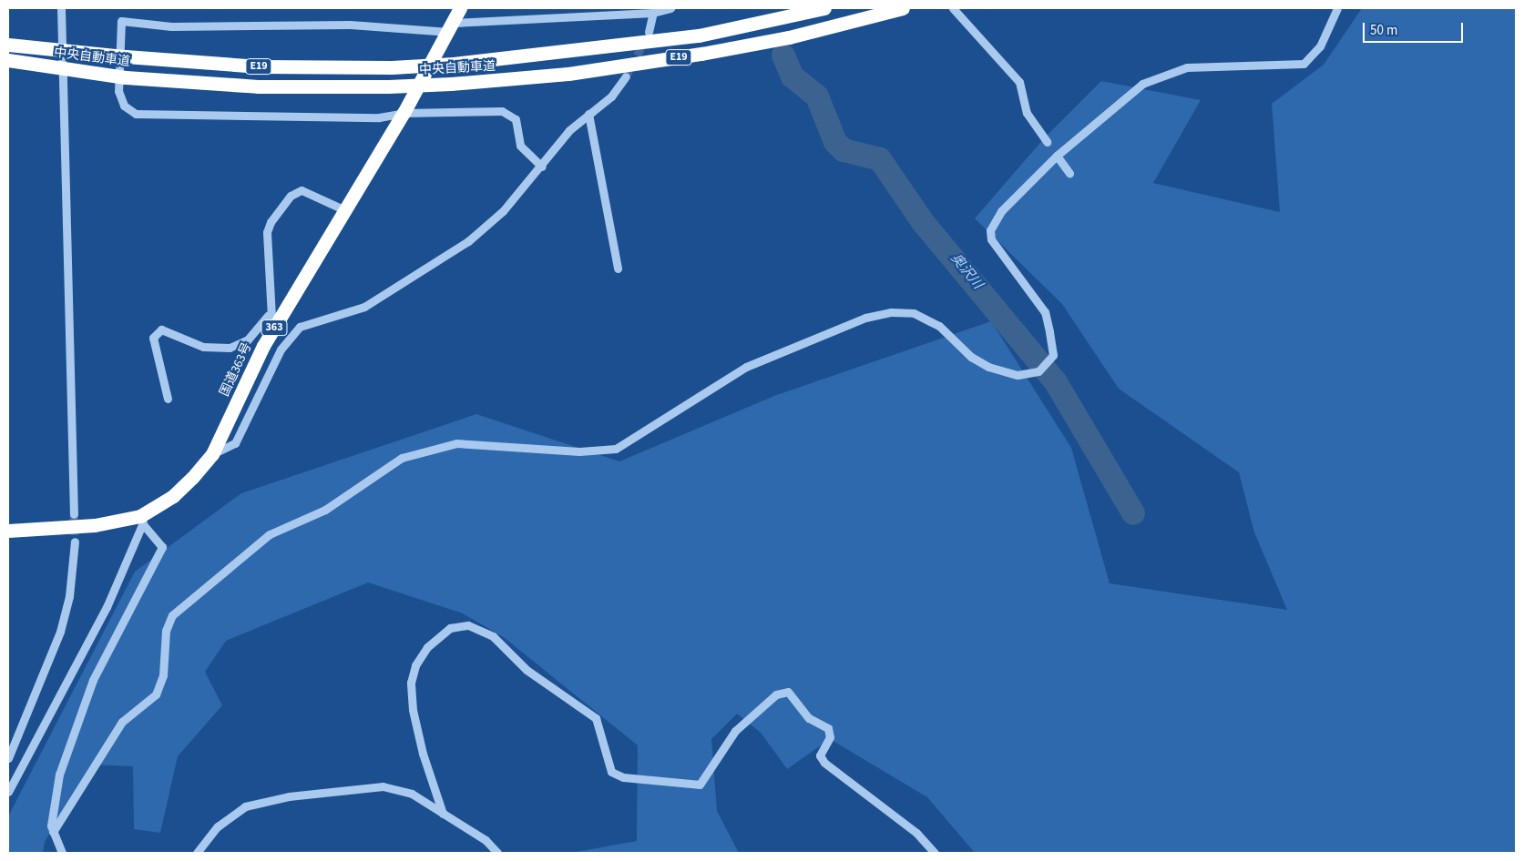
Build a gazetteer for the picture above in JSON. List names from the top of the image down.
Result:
{
  "streets": {
    "highway": [
      "中央自動車道",
      "E19",
      "363",
      "国道363号"
    ]
  },
  "water": ["奥沢川"],
  "scale_bar": "50 m"
}
